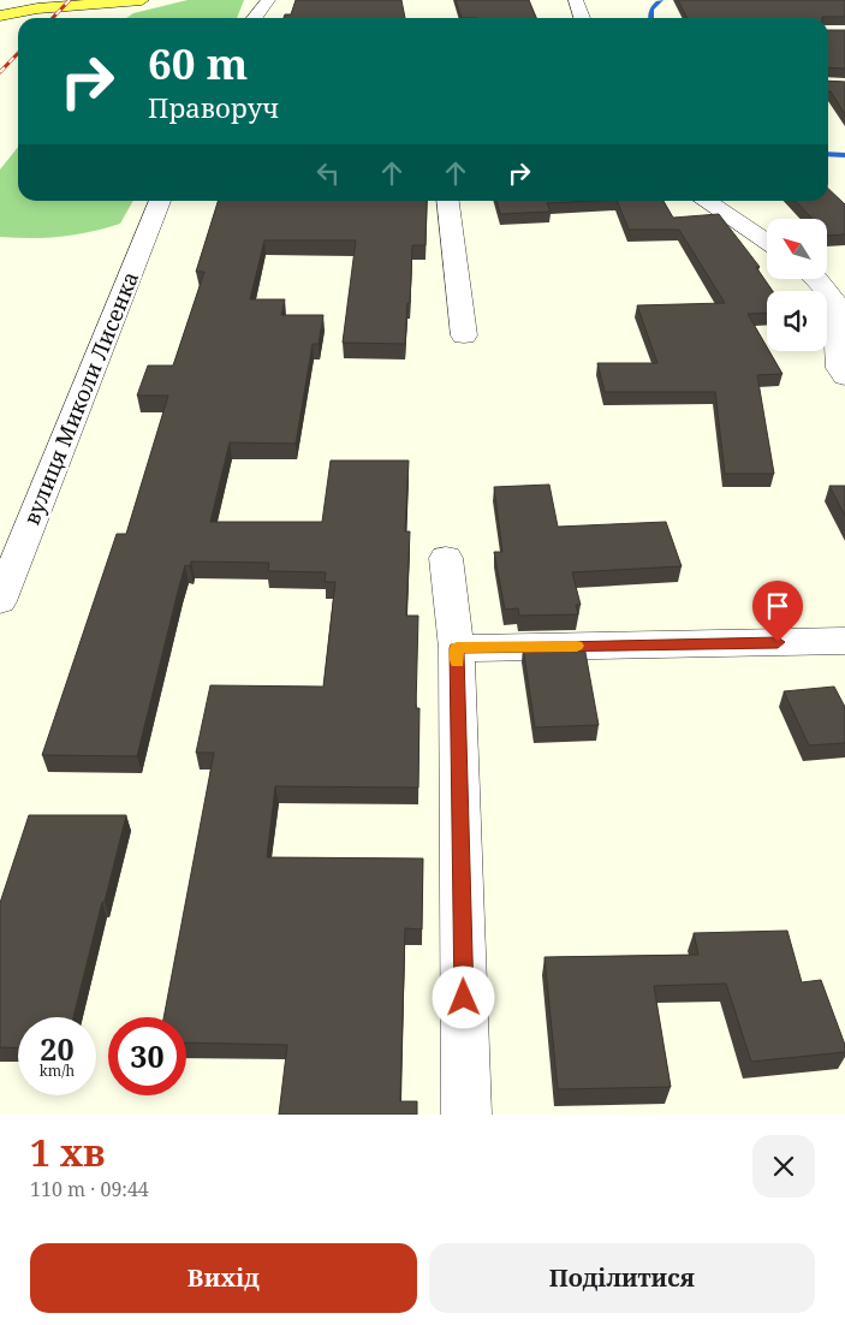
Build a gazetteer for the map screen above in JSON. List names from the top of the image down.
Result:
{
  "streets": {
    "street": ["вулиця Миколи Лисенка"]
  },
  "north": "top left",
  "page": {
    "turn": ["60 m", "Праворуч"],
    "speed": "20 km/h",
    "limit": "30",
    "heading": ["1 хв", "110 m · 09:44"],
    "buttons": ["Вихід", "Поділитися"]
  }
}
